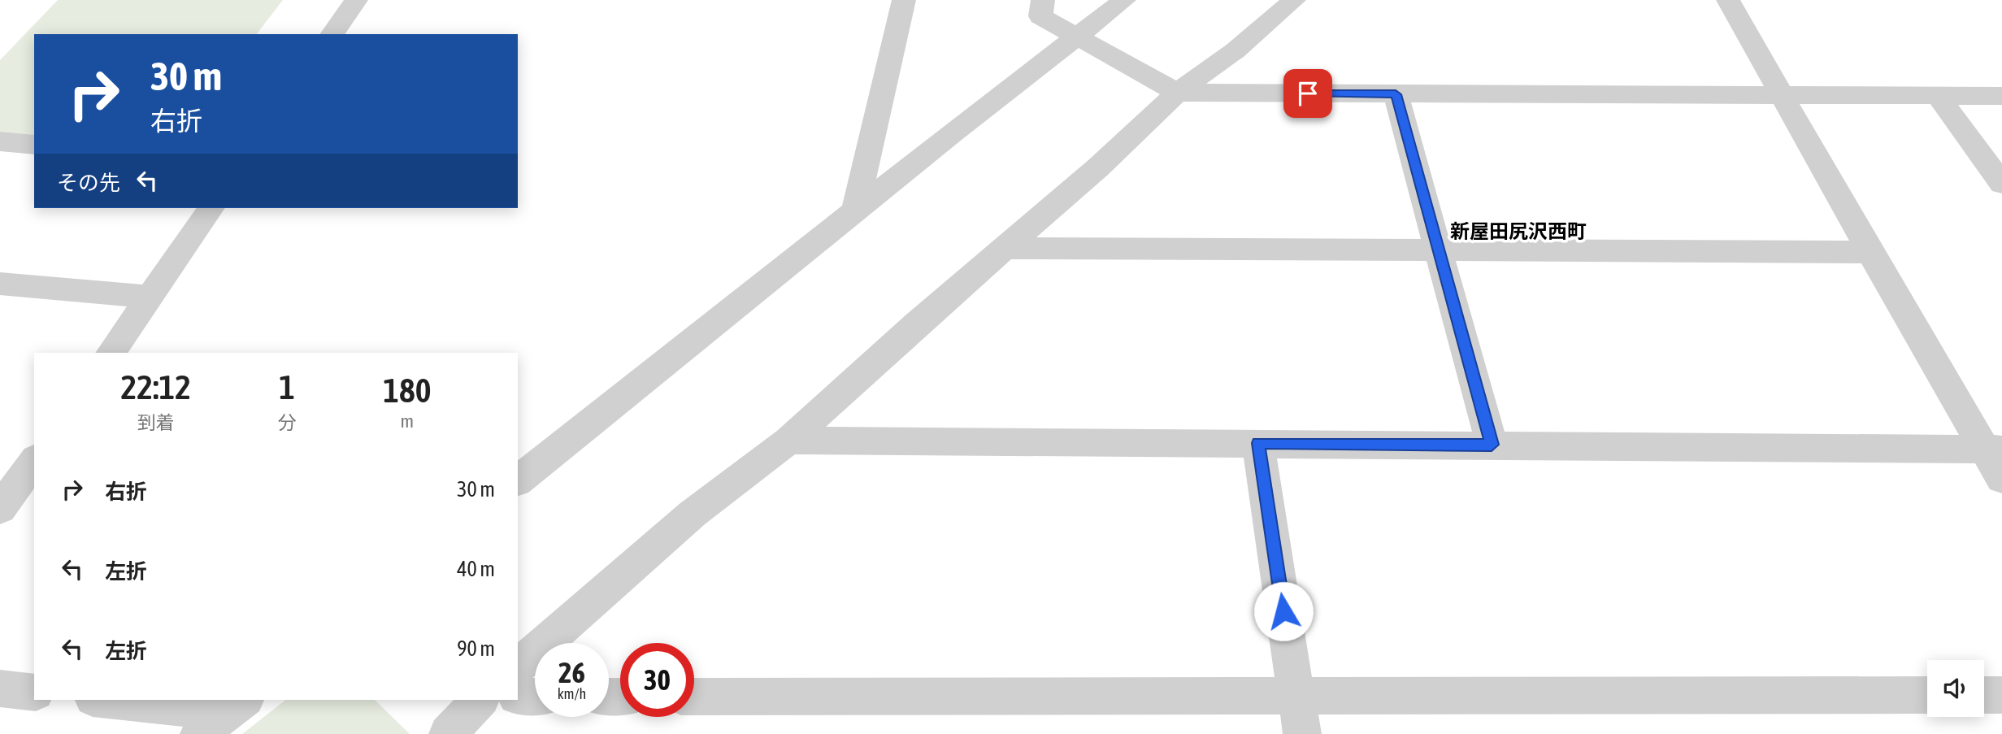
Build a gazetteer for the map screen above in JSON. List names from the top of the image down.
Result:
{
  "districts": ["新屋田尻沢西町"],
  "page": {
    "turn": ["30 m", "右折"],
    "then": "その先",
    "eta": [
      "22:12",
      "到着",
      "1",
      "分",
      "180",
      "m"
    ],
    "list": [
      {
        "name": "右折",
        "value": "30 m"
      },
      {
        "name": "左折",
        "value": "40 m"
      },
      {
        "name": "左折",
        "value": "90 m"
      }
    ],
    "speed": "26 km/h",
    "limit": "30"
  }
}
